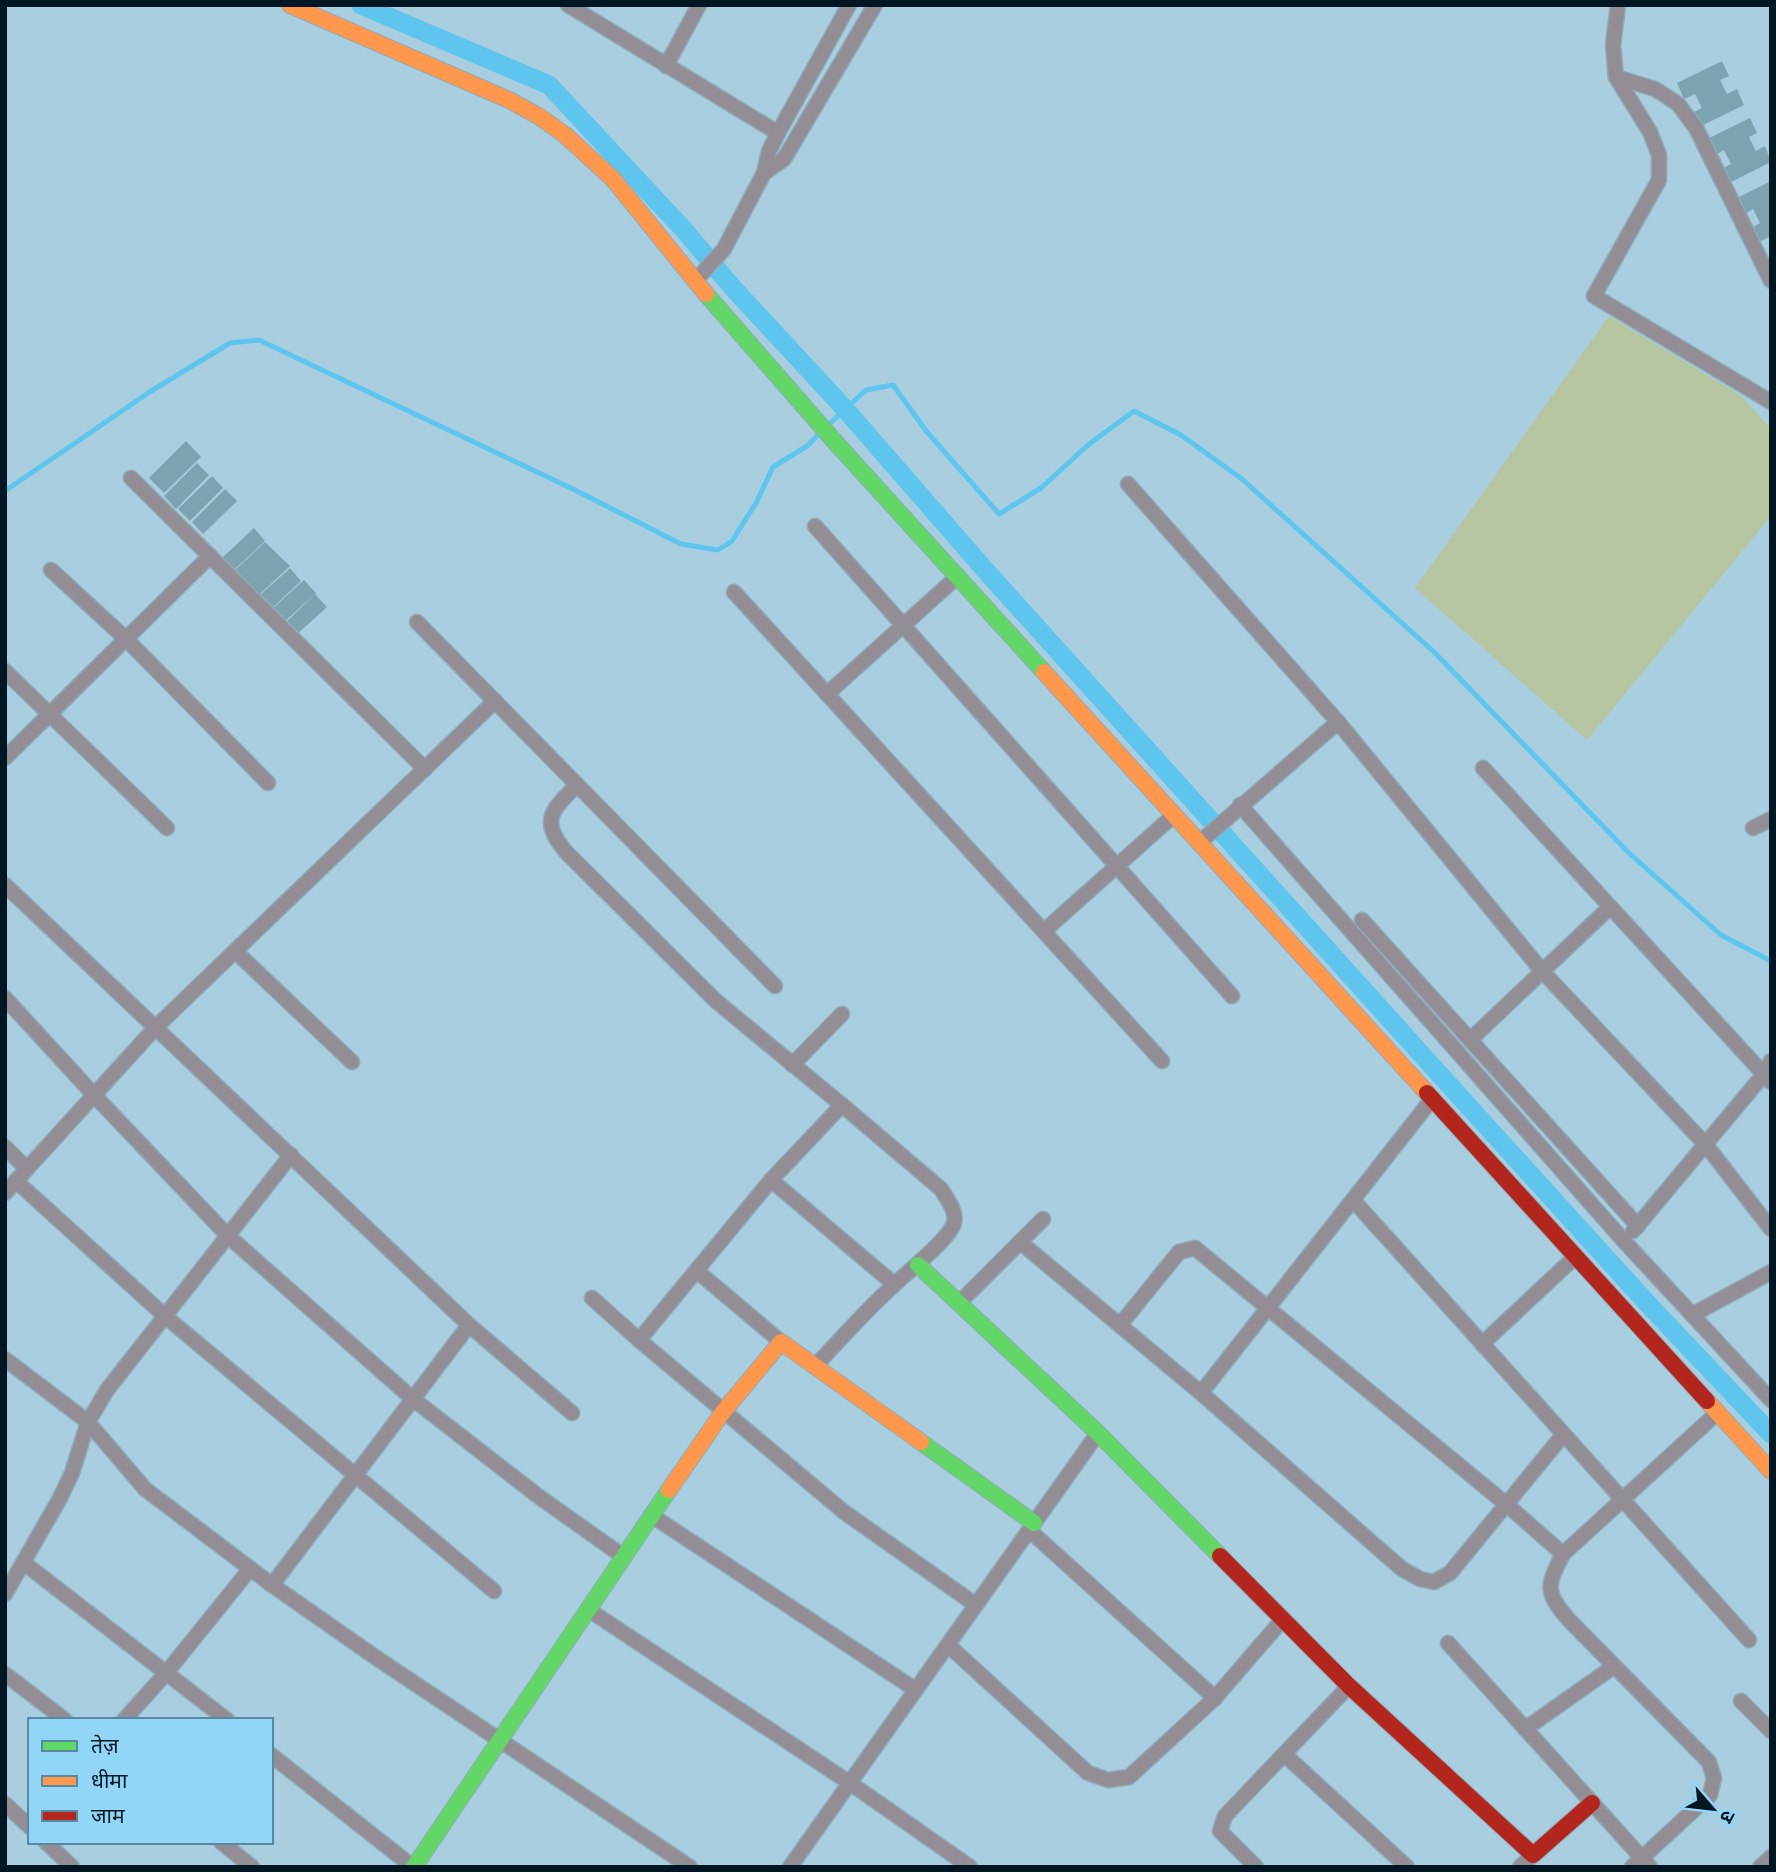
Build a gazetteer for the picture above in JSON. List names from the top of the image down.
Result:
{
  "legend": ["तेज़", "धीमा", "जाम"],
  "north": "bottom right"
}
